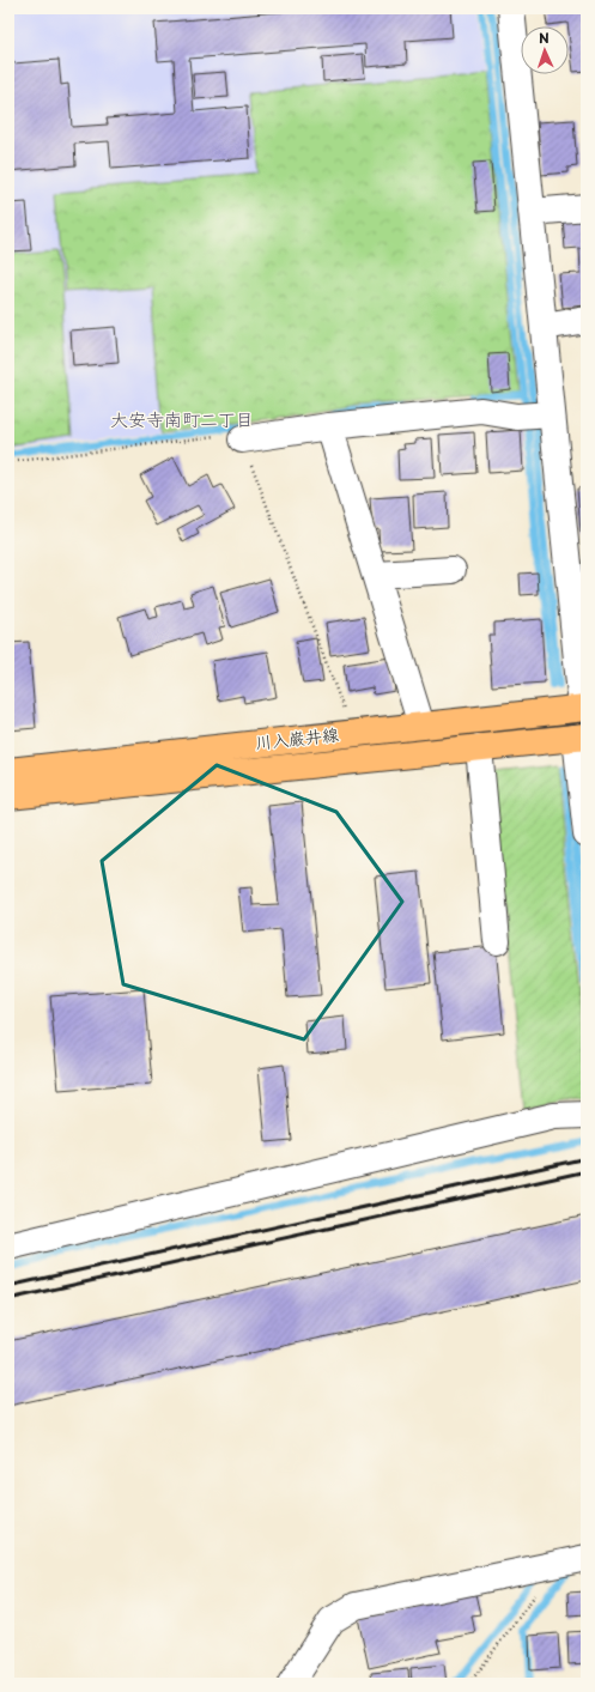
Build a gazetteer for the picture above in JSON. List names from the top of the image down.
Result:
{
  "streets": {
    "main road": ["川入巌井線"]
  },
  "districts": ["大安寺南町二丁目"],
  "north": "top"
}
